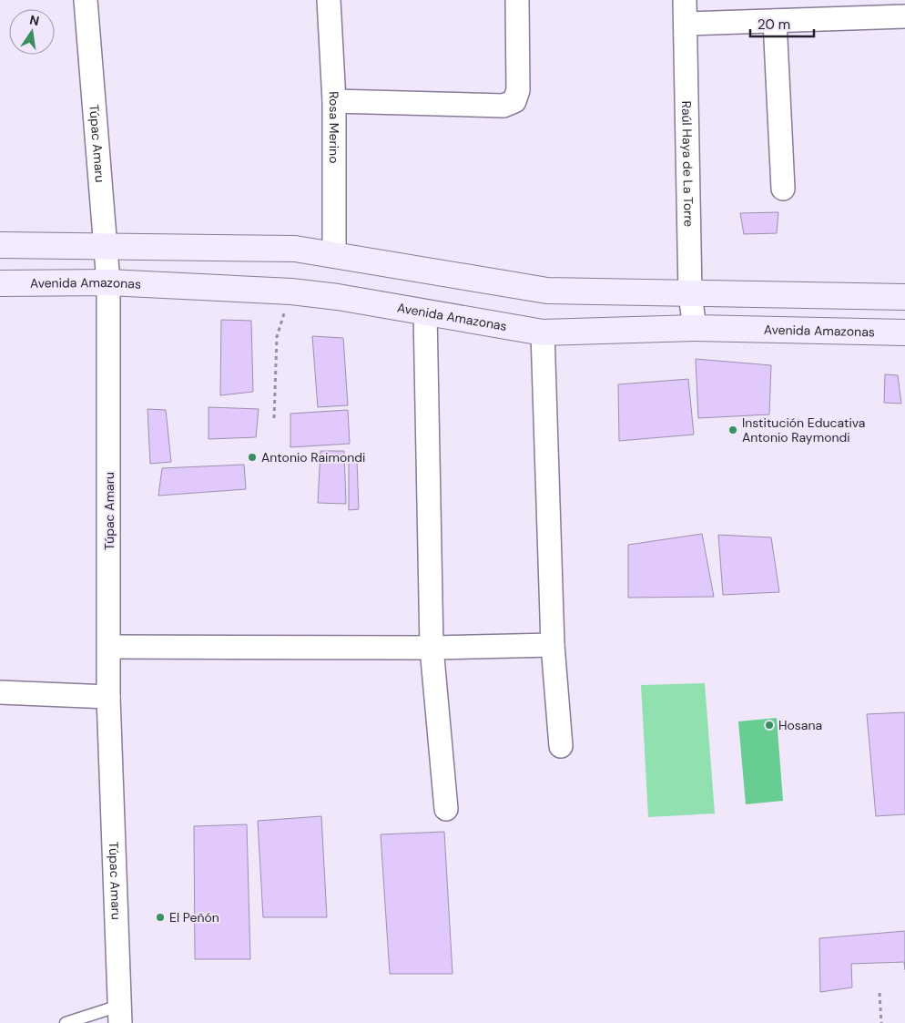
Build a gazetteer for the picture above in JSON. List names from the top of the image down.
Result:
{
  "streets": {
    "street": [
      "Rosa Merino",
      "Túpac Amaru",
      "Raúl Haya de La Torre",
      "Avenida Amazonas"
    ]
  },
  "crossings": [
    ["Túpac Amaru", "Avenida Amazonas"],
    ["Raúl Haya de La Torre", "Avenida Amazonas"]
  ],
  "places": [
    "Institución Educativa Antonio Raymondi",
    "Antonio Raimondi",
    "Hosana",
    "El Peñón"
  ],
  "scale_bar": "20 m",
  "north": "top"
}
